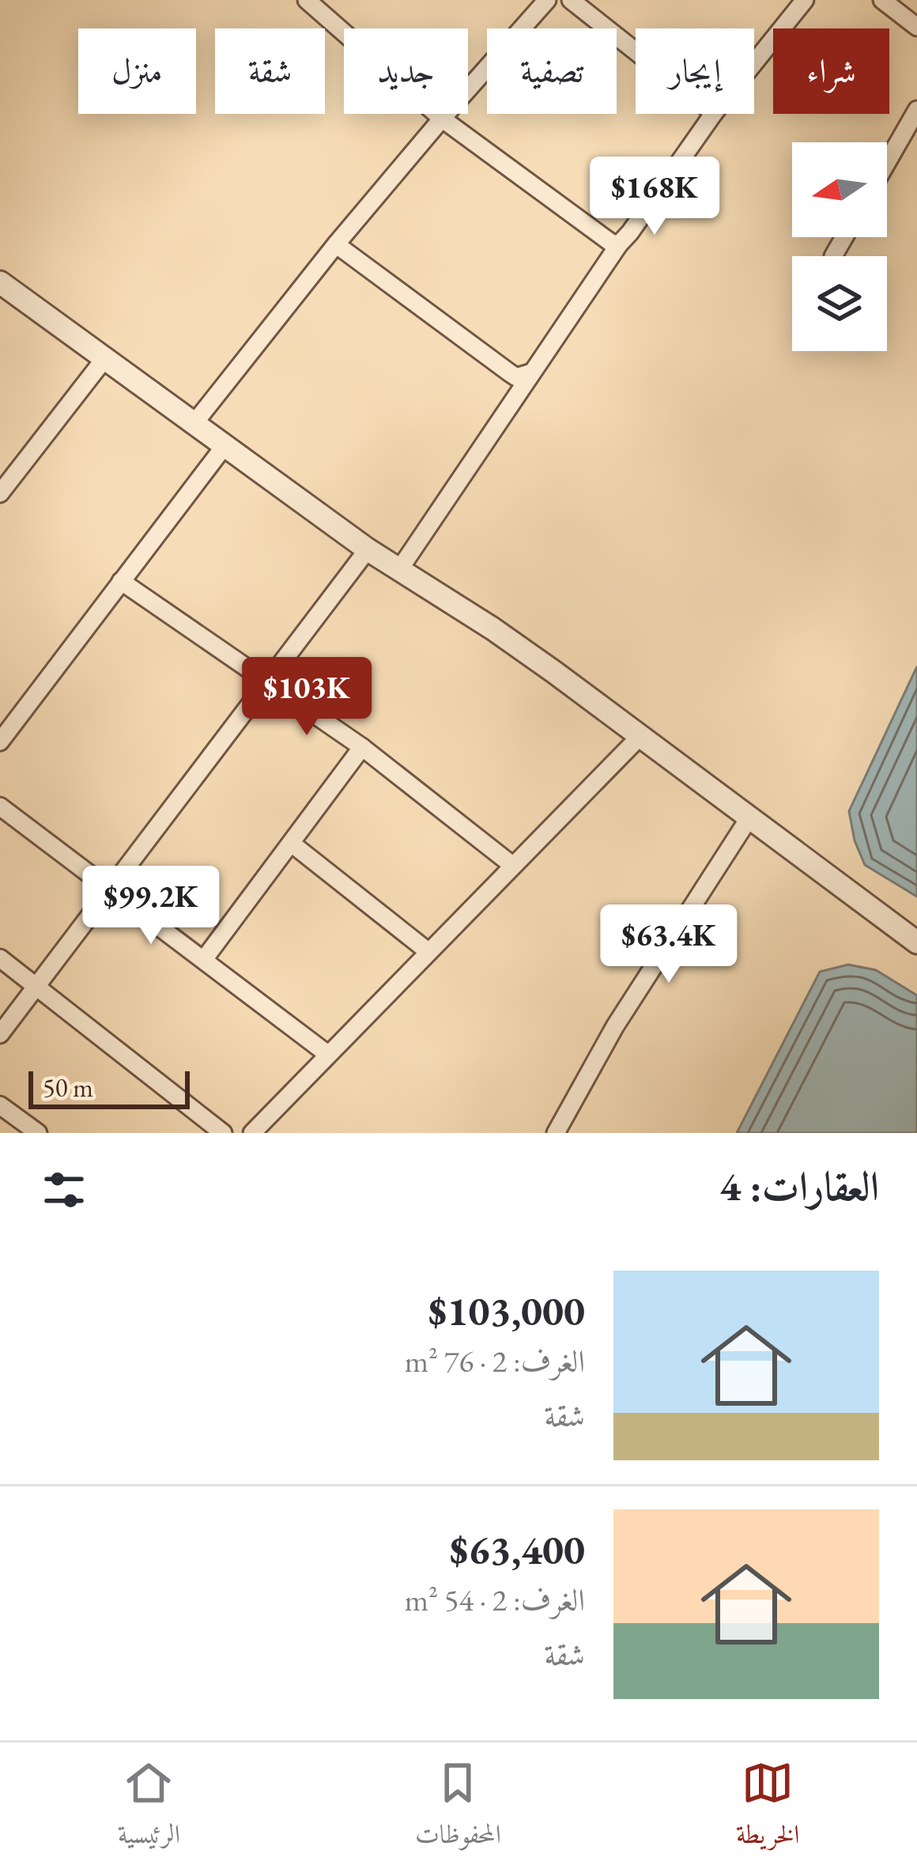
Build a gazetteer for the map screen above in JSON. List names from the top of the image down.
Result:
{
  "scale_bar": "50 m",
  "north": "left",
  "page": {
    "chip": [
      "شراء",
      "إيجار",
      "تصفية",
      "جديد",
      "شقة",
      "منزل"
    ],
    "price": [
      "$168K",
      "$103K",
      "$99.2K",
      "$63.4K"
    ],
    "scale": "50 m",
    "heading": "العقارات: 4",
    "list": [
      {
        "name": "$103,000",
        "note": "الغرف: 2 · 76 m² · شقة"
      },
      {
        "name": "$63,400",
        "note": "الغرف: 2 · 54 m² · شقة"
      }
    ],
    "tabs": ["الخريطة", "المحفوظات", "الرئيسية"]
  }
}
